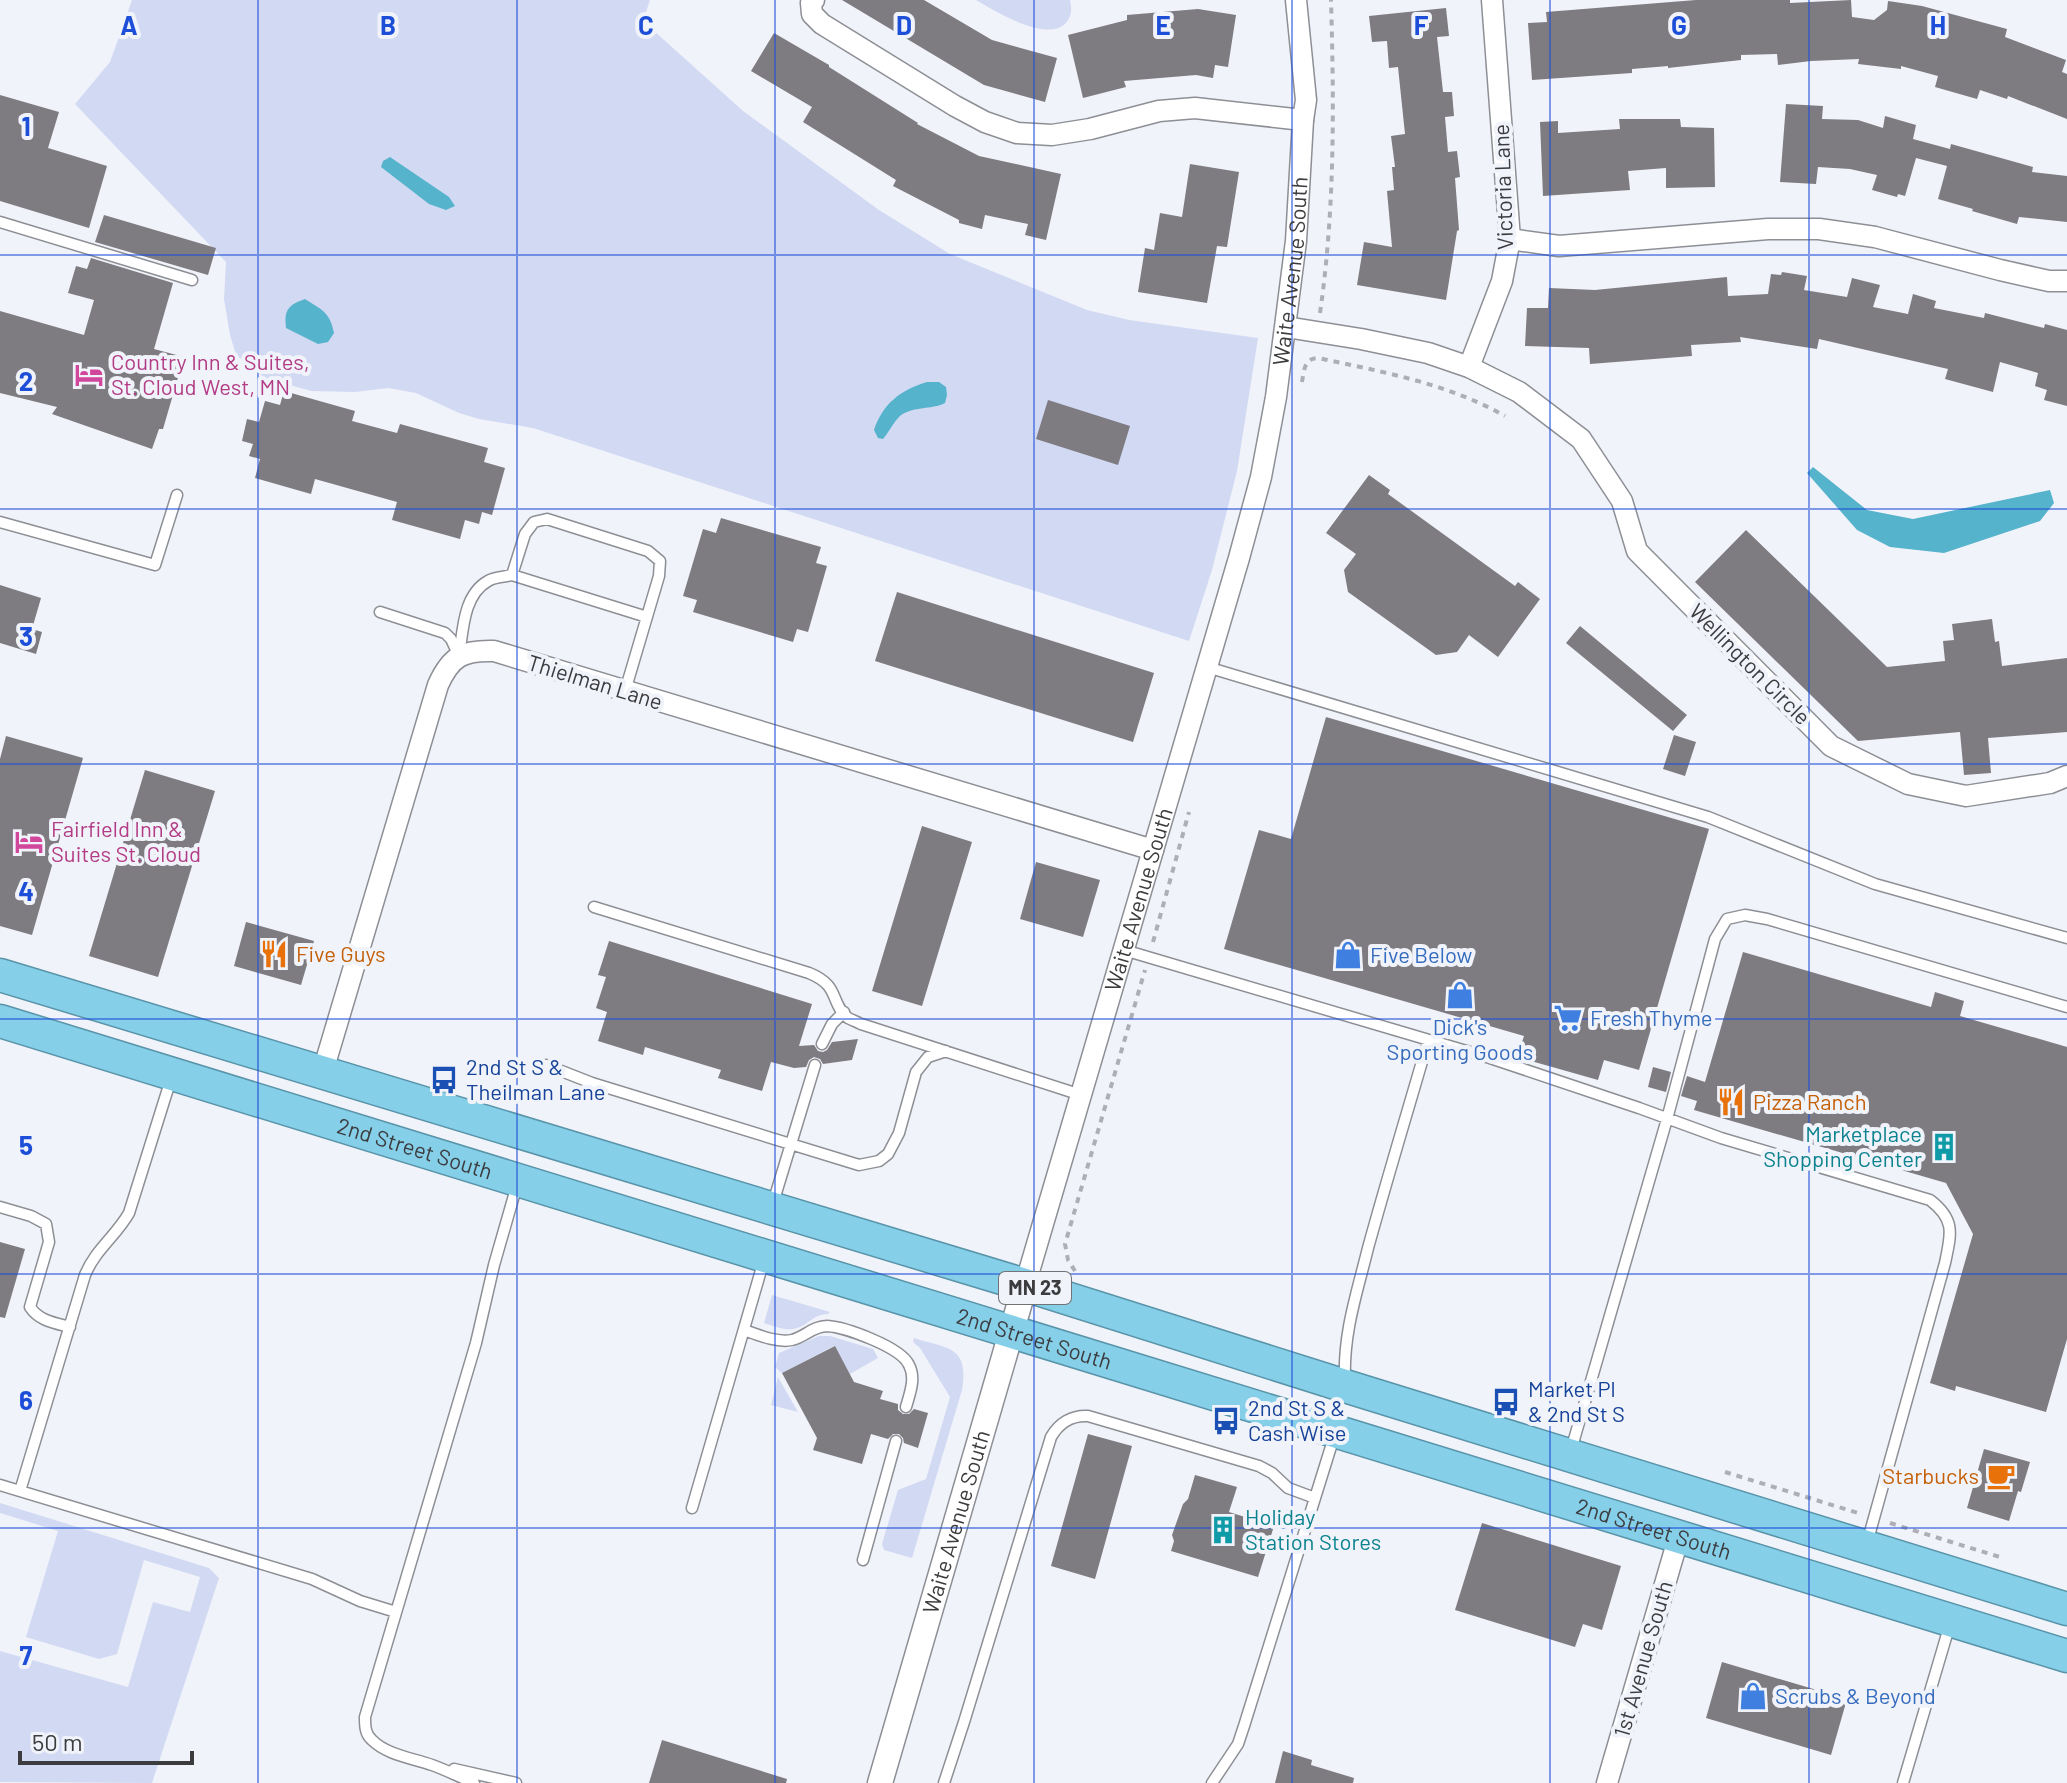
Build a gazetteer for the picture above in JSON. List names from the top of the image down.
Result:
{
  "streets": {
    "highway": ["2nd Street South", "MN 23"],
    "street": [
      "Victoria Lane",
      "Waite Avenue South",
      "Wellington Circle",
      "Thielman Lane",
      "1st Avenue South"
    ]
  },
  "crossings": [
    ["Victoria Lane", "Wellington Circle"],
    ["Waite Avenue South", "Wellington Circle"],
    ["Waite Avenue South", "Thielman Lane"],
    ["Waite Avenue South", "2nd Street South"],
    ["2nd Street South", "1st Avenue South"]
  ],
  "places": {
    "hotel": ["Country Inn & Suites, St. Cloud West, MN", "Fairfield Inn & Suites St. Cloud"],
    "restaurant": ["Five Guys", "Pizza Ranch"],
    "shop": ["Five Below", "Dick's Sporting Goods", "Scrubs & Beyond"],
    "supermarket": ["Fresh Thyme"],
    "bus stop": ["2nd St S & Theilman Lane", "Market Pl & 2nd St S", "2nd St S & Cash Wise"],
    "building": ["Marketplace Shopping Center", "Holiday Station Stores"],
    "cafe": ["Starbucks"]
  },
  "scale_bar": "50 m",
  "grid": {
    "columns": [
      "A",
      "B",
      "C",
      "D",
      "E",
      "F",
      "G",
      "H"
    ],
    "rows": [
      "1",
      "2",
      "3",
      "4",
      "5",
      "6",
      "7"
    ]
  }
}
